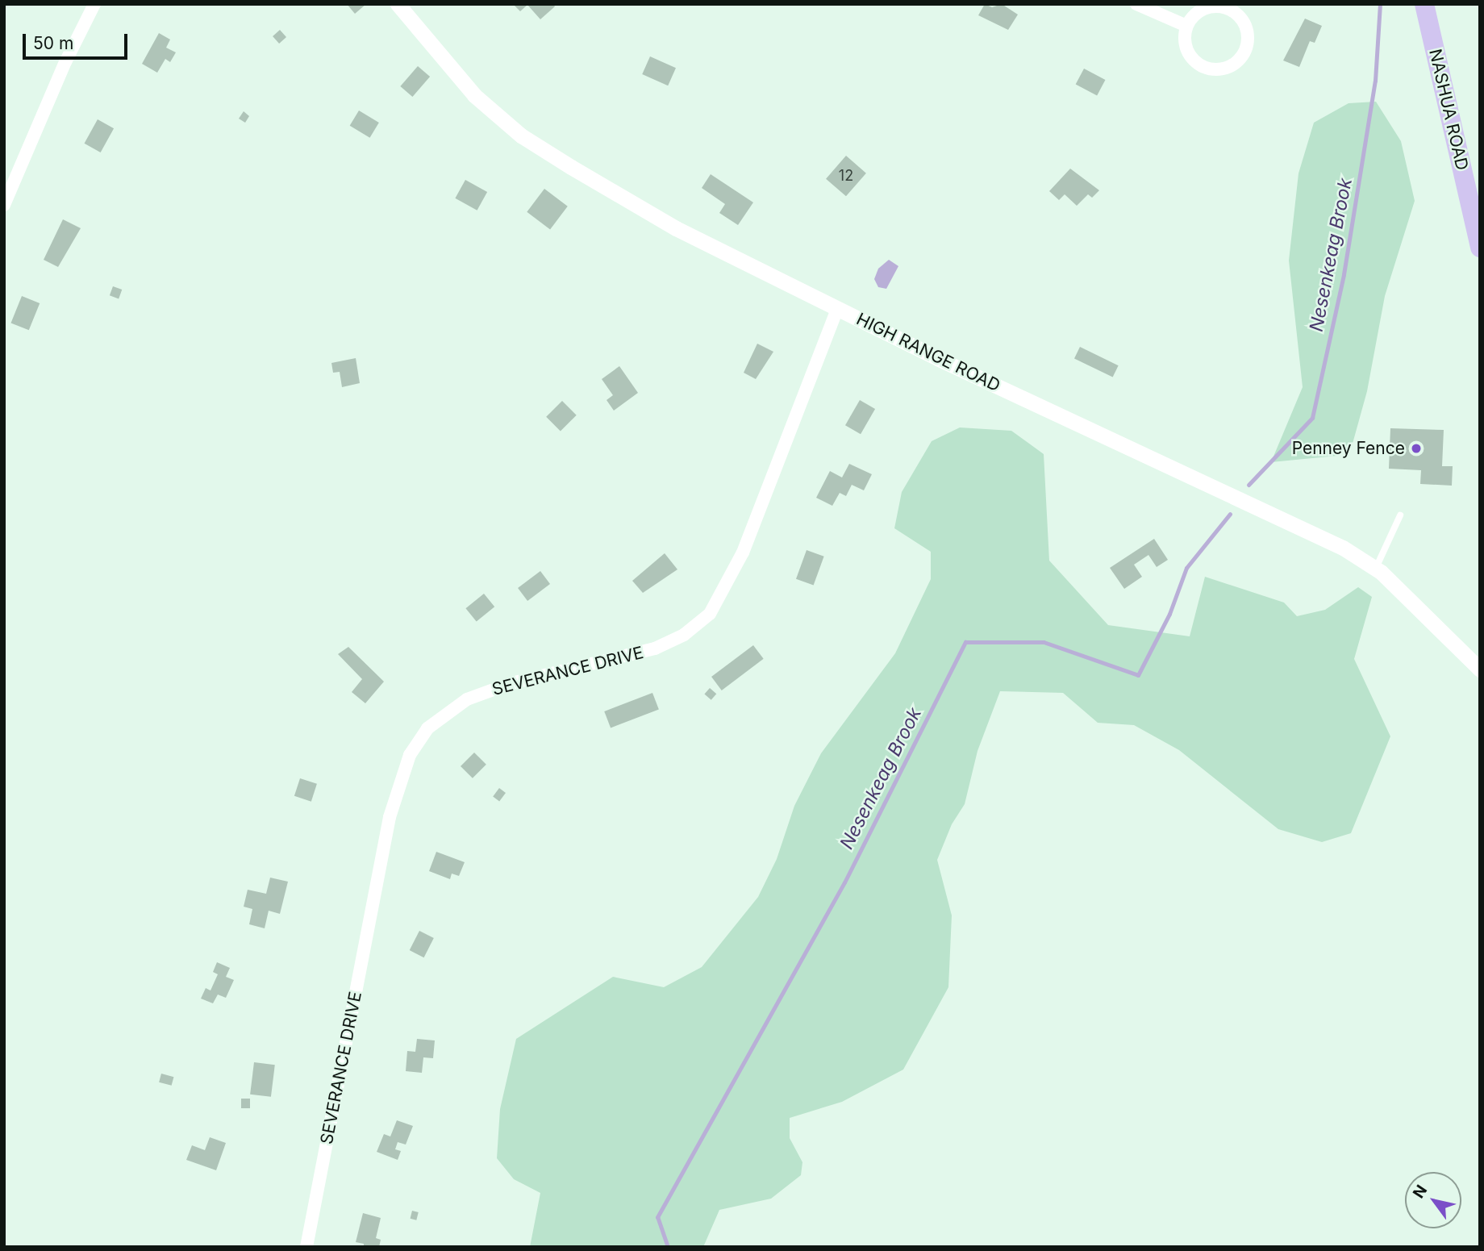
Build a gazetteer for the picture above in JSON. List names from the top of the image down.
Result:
{
  "streets": {
    "main road": ["NASHUA ROAD"],
    "street": ["HIGH RANGE ROAD", "SEVERANCE DRIVE"]
  },
  "crossings": [
    ["HIGH RANGE ROAD", "SEVERANCE DRIVE"]
  ],
  "water": ["Nesenkeag Brook"],
  "places": ["Penney Fence"],
  "house_numbers": ["12"],
  "scale_bar": "50 m",
  "north": "top left"
}
